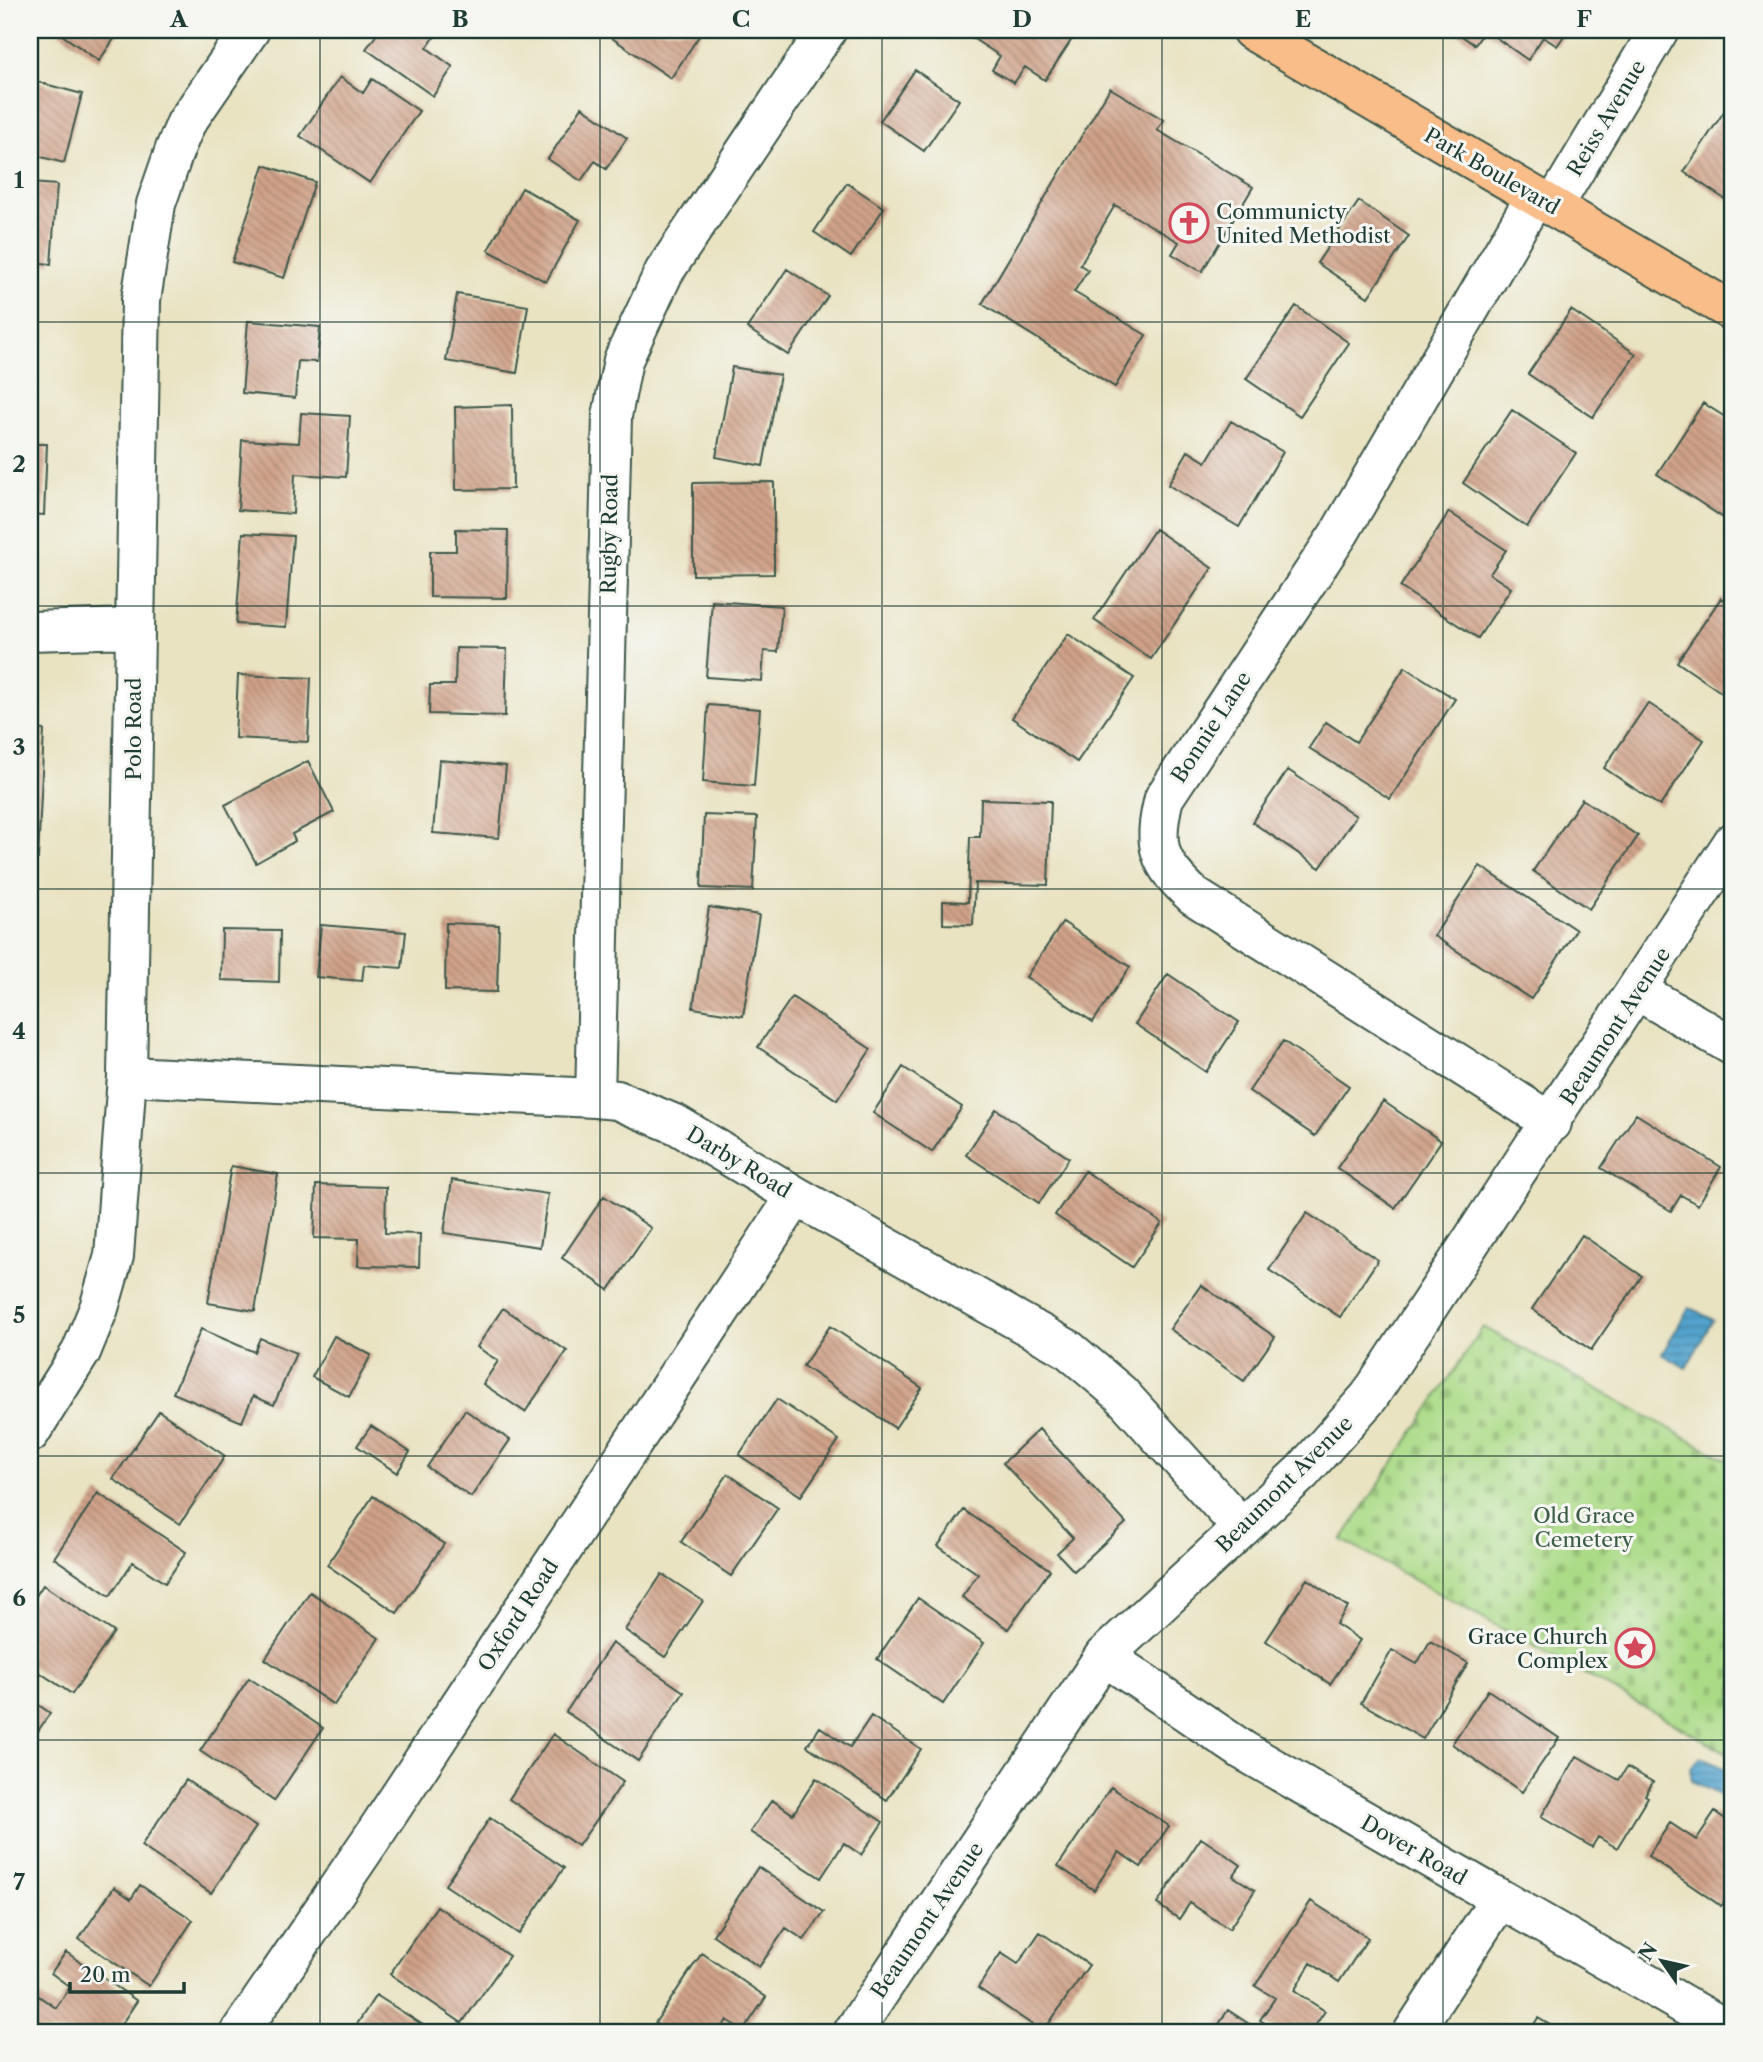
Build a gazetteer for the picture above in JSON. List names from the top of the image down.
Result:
{
  "streets": {
    "main road": ["Park Boulevard"],
    "street": [
      "Reiss Avenue",
      "Rugby Road",
      "Bonnie Lane",
      "Polo Road",
      "Beaumont Avenue",
      "Darby Road",
      "Oxford Road",
      "Dover Road"
    ]
  },
  "crossings": [
    ["Reiss Avenue", "Park Boulevard"],
    ["Reiss Avenue", "Bonnie Lane"],
    ["Park Boulevard", "Bonnie Lane"],
    ["Rugby Road", "Darby Road"],
    ["Bonnie Lane", "Beaumont Avenue"],
    ["Polo Road", "Darby Road"],
    ["Beaumont Avenue", "Darby Road"],
    ["Beaumont Avenue", "Dover Road"],
    ["Darby Road", "Oxford Road"]
  ],
  "parks": ["Old Grace Cemetery"],
  "places": {
    "church": ["Communicty United Methodist"],
    "place": ["Grace Church Complex"]
  },
  "scale_bar": "20 m",
  "north": "top left",
  "grid": {
    "columns": [
      "A",
      "B",
      "C",
      "D",
      "E",
      "F"
    ],
    "rows": [
      "1",
      "2",
      "3",
      "4",
      "5",
      "6",
      "7"
    ]
  }
}
